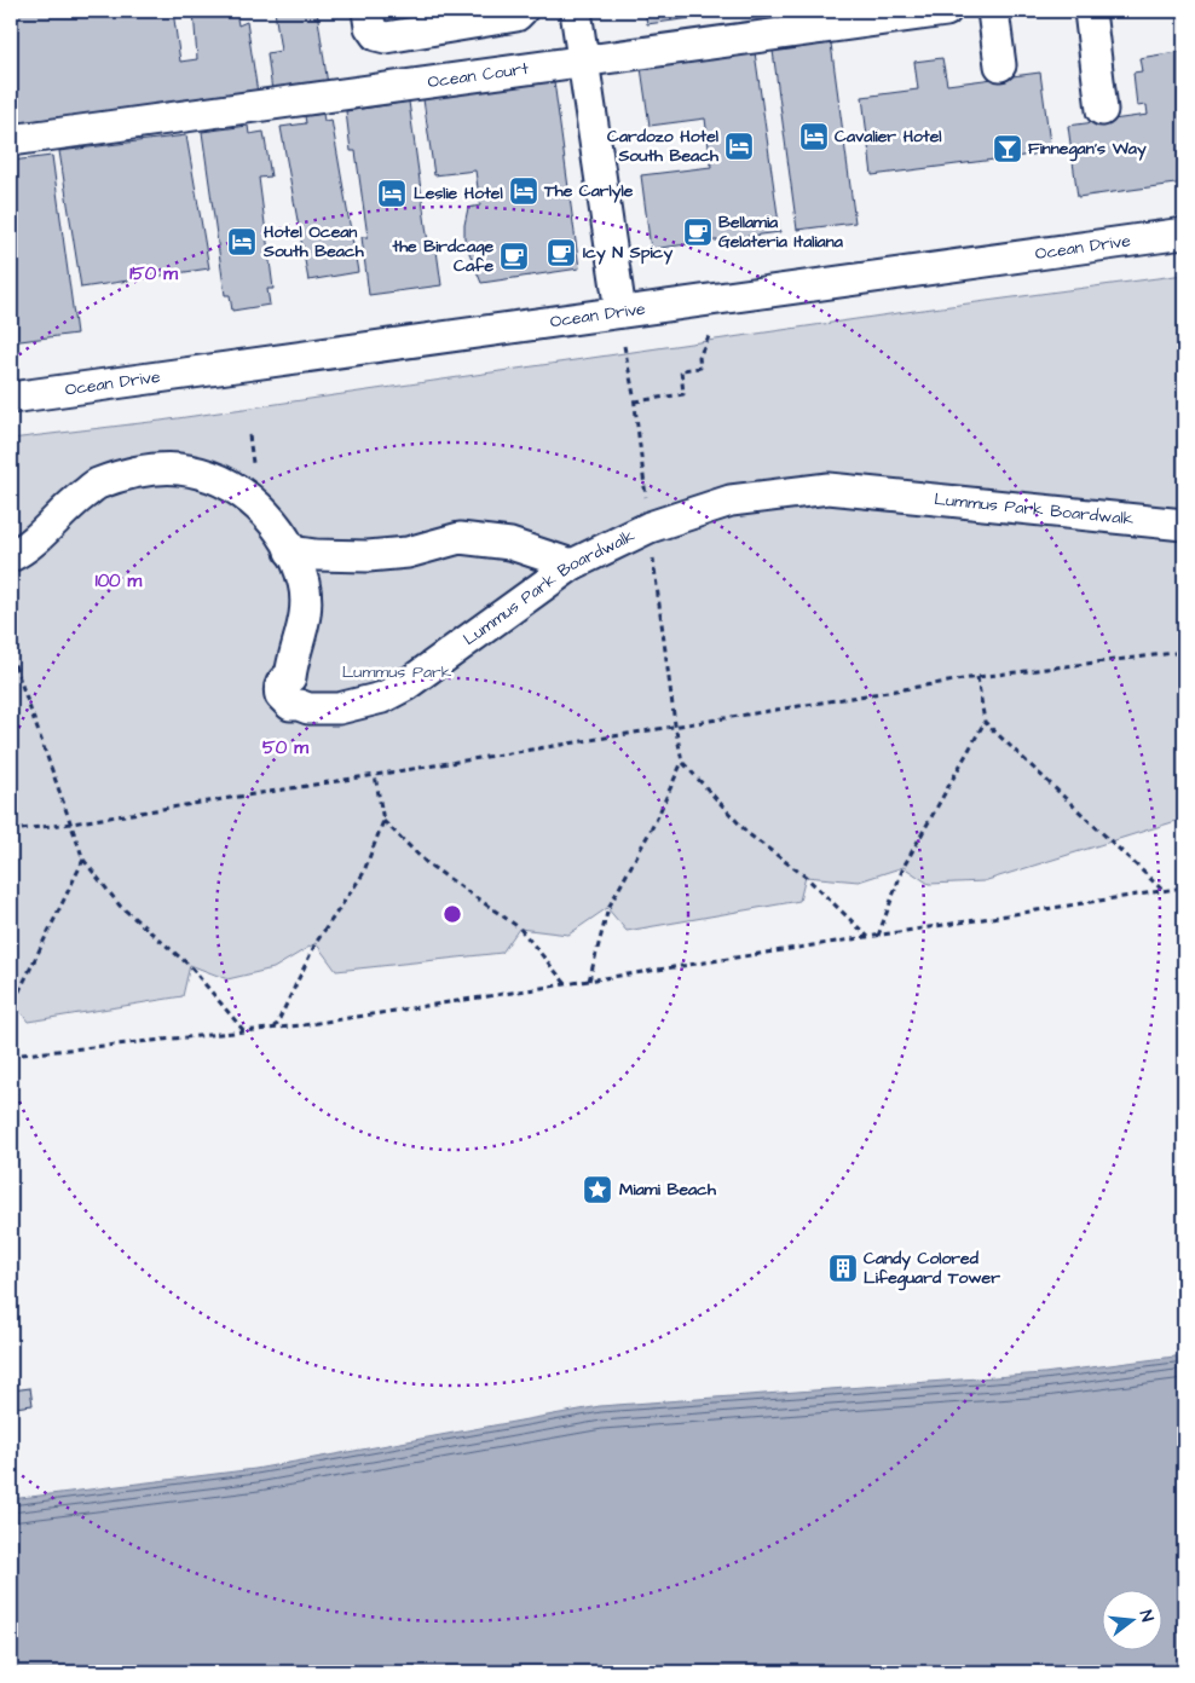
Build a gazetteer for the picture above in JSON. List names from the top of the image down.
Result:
{
  "streets": {
    "street": ["Ocean Court", "Ocean Drive", "Lummus Park Boardwalk"]
  },
  "parks": ["Lummus Park"],
  "places": {
    "hotel": [
      "Cavalier Hotel",
      "Cardozo Hotel South Beach",
      "The Carlyle",
      "Leslie Hotel",
      "Hotel Ocean South Beach"
    ],
    "bar": ["Finnegan's Way"],
    "cafe": ["Bellamia Gelateria Italiana", "Icy N Spicy", "the Birdcage Cafe"],
    "place": ["Miami Beach"],
    "building": ["Candy Colored Lifeguard Tower"]
  },
  "north": "right",
  "rings": ["150 m", "100 m", "50 m"]
}
